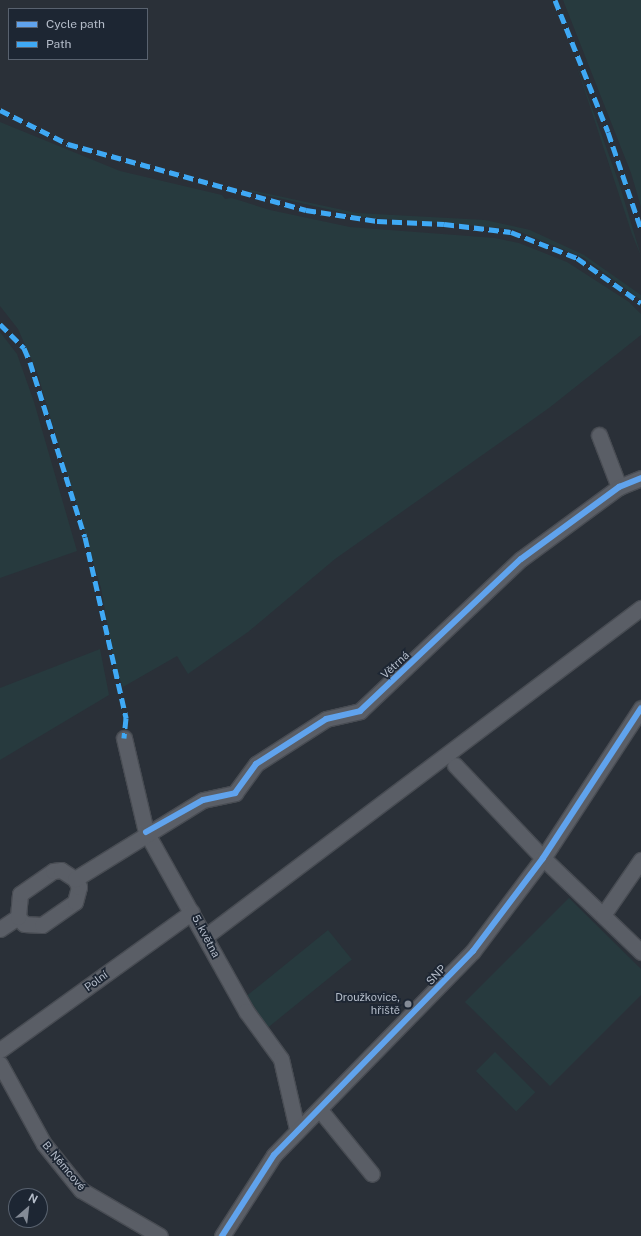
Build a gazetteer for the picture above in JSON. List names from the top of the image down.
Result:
{
  "streets": {
    "street": [
      "Větrná",
      "5. května",
      "SNP",
      "Polní",
      "B. Němcové"
    ]
  },
  "crossings": [
    ["Větrná", "5. května"],
    ["5. května", "SNP"],
    ["5. května", "Polní"]
  ],
  "places": ["Droužkovice, hřiště"],
  "legend": ["Cycle path", "Path"],
  "north": "top right"
}
